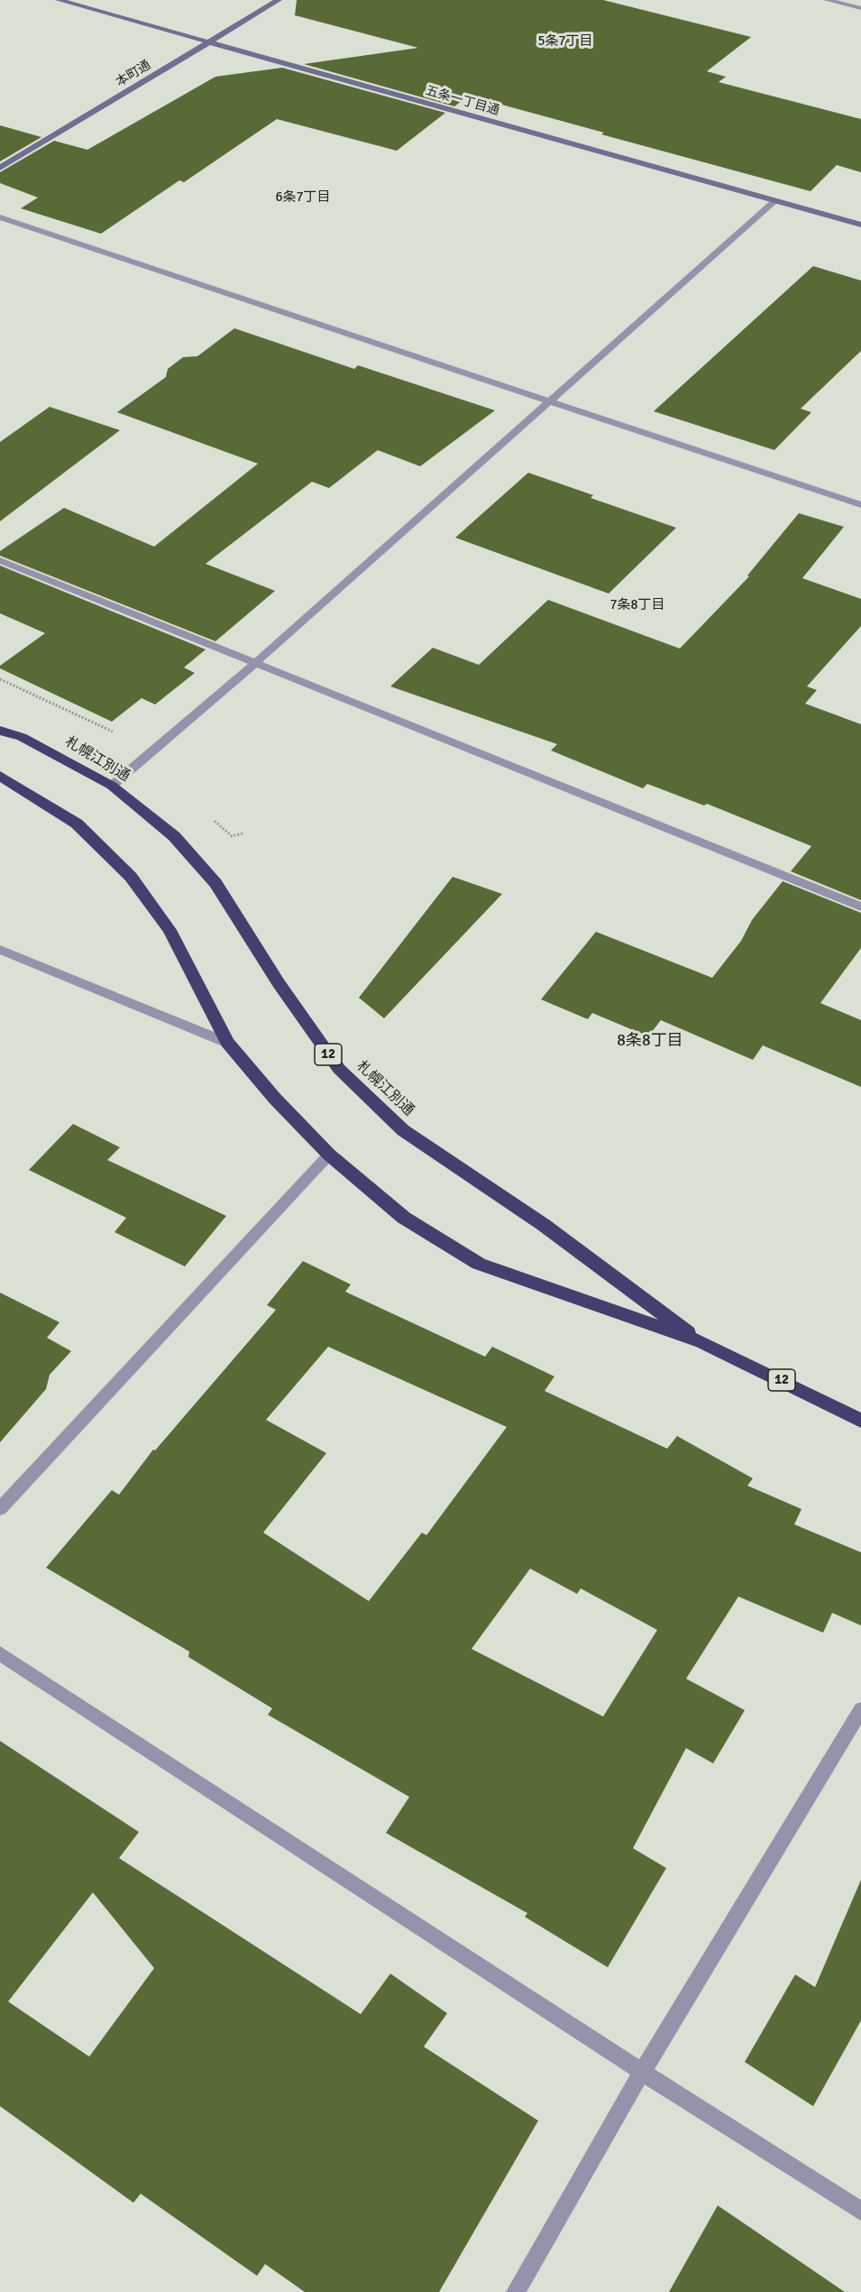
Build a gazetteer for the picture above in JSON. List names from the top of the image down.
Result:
{
  "streets": {
    "highway": ["札幌江別通", "12"],
    "street": ["本町通", "五条一丁目通"]
  },
  "crossings": [
    ["本町通", "五条一丁目通"]
  ],
  "districts": [
    "5条7丁目",
    "6条7丁目",
    "7条8丁目",
    "8条8丁目"
  ]
}
